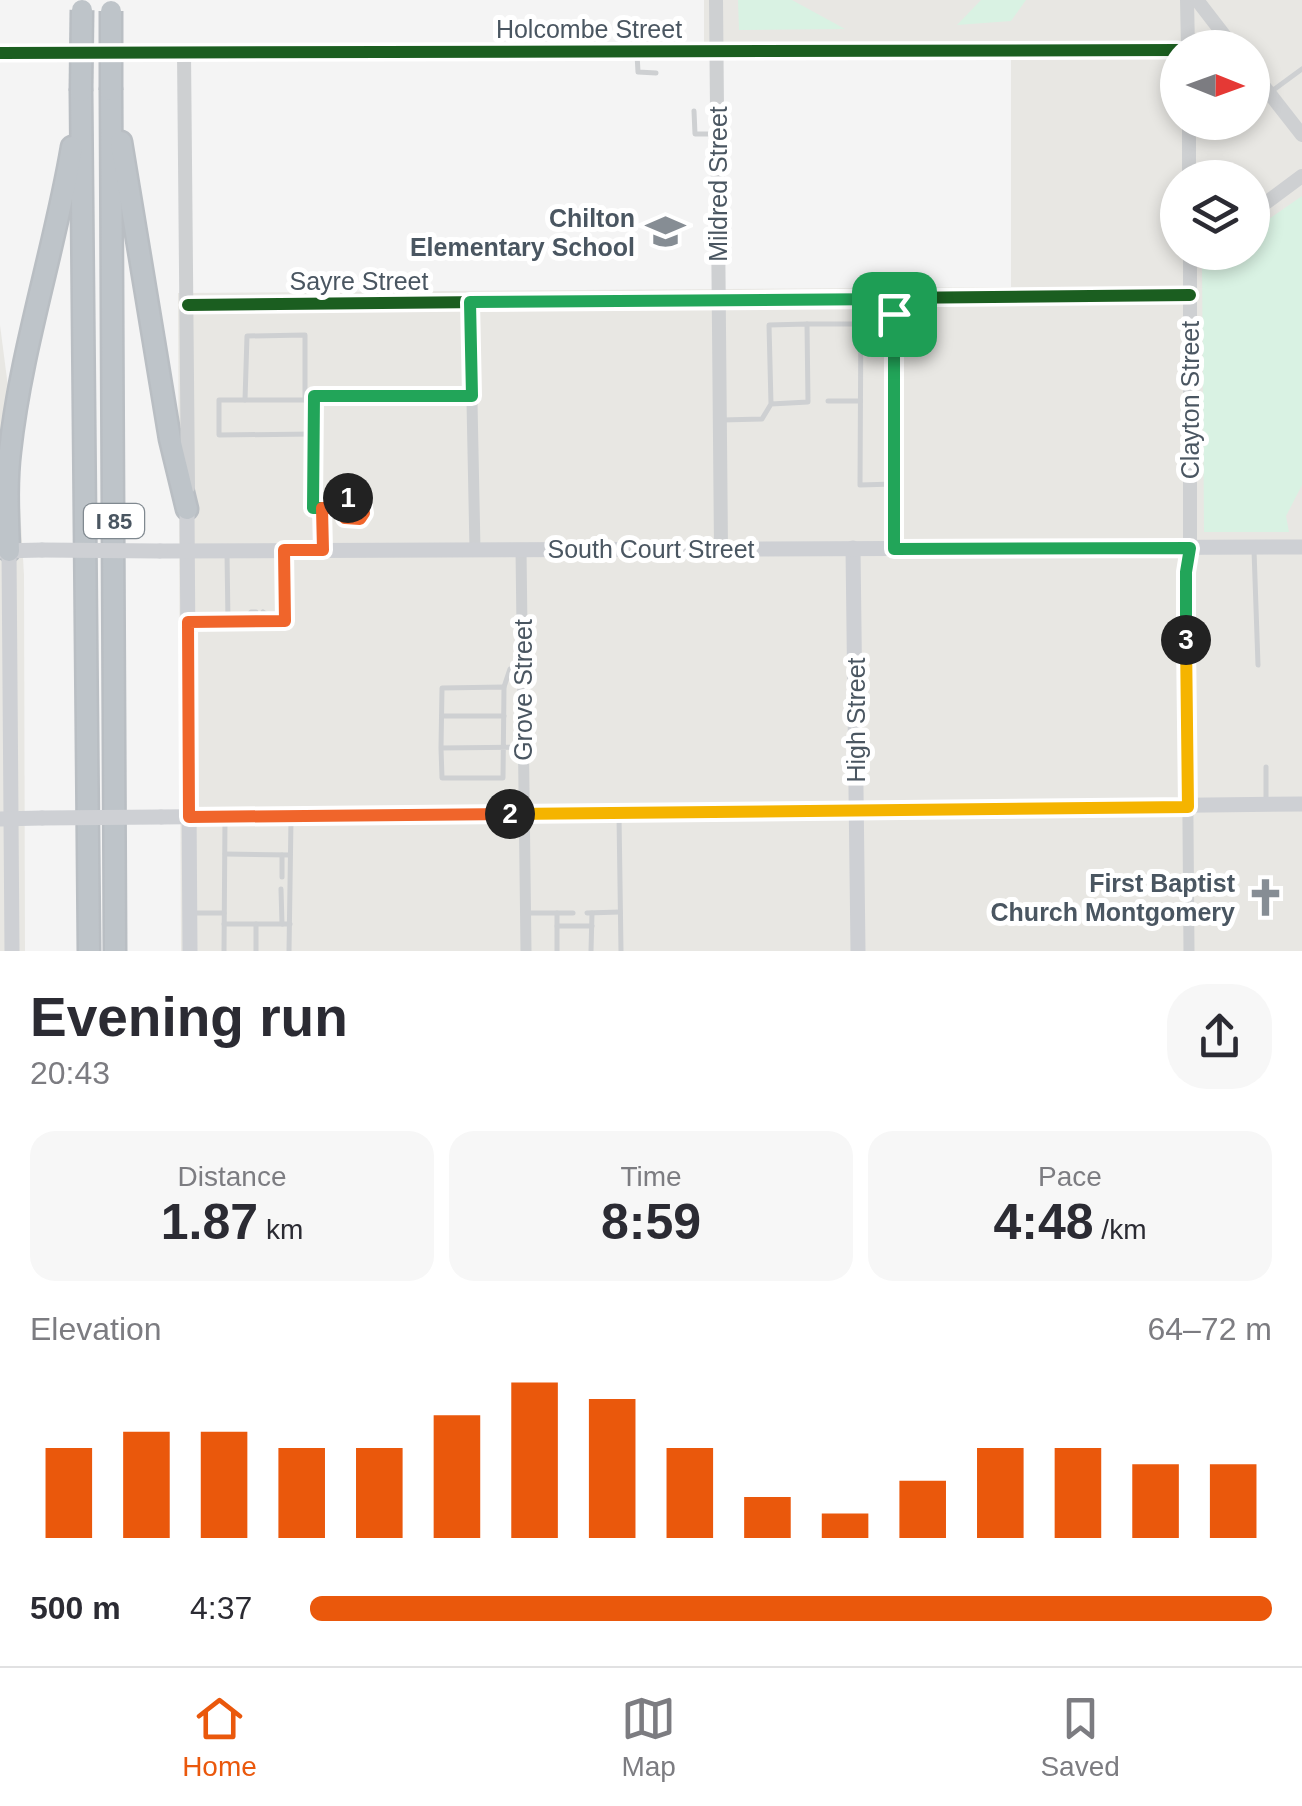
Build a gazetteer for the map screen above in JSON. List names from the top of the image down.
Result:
{
  "streets": {
    "highway": ["I 85"],
    "main road": ["South Court Street", "High Street"],
    "street": [
      "Holcombe Street",
      "Mildred Street",
      "Sayre Street",
      "Clayton Street",
      "Grove Street"
    ]
  },
  "crossings": [
    ["Holcombe Street", "Mildred Street"],
    ["Mildred Street", "Sayre Street"],
    ["Mildred Street", "South Court Street"],
    ["Sayre Street", "Clayton Street"],
    ["Clayton Street", "South Court Street"],
    ["South Court Street", "Grove Street"],
    ["South Court Street", "High Street"]
  ],
  "places": {
    "school or university": ["Chilton Elementary School"],
    "church": ["First Baptist Church Montgomery"]
  },
  "north": "right",
  "page": {
    "pins": ["1", "3", "2"],
    "heading": ["Evening run", "20:43"],
    "stats": [
      ["Distance", "1.87 km"],
      ["Time", "8:59"],
      ["Pace", "4:48 /km"]
    ],
    "chart": ["Elevation", "64–72 m"],
    "list": [
      {
        "name": "500 m",
        "note": "4:37"
      }
    ],
    "tabs": ["Home", "Map", "Saved"]
  }
}
